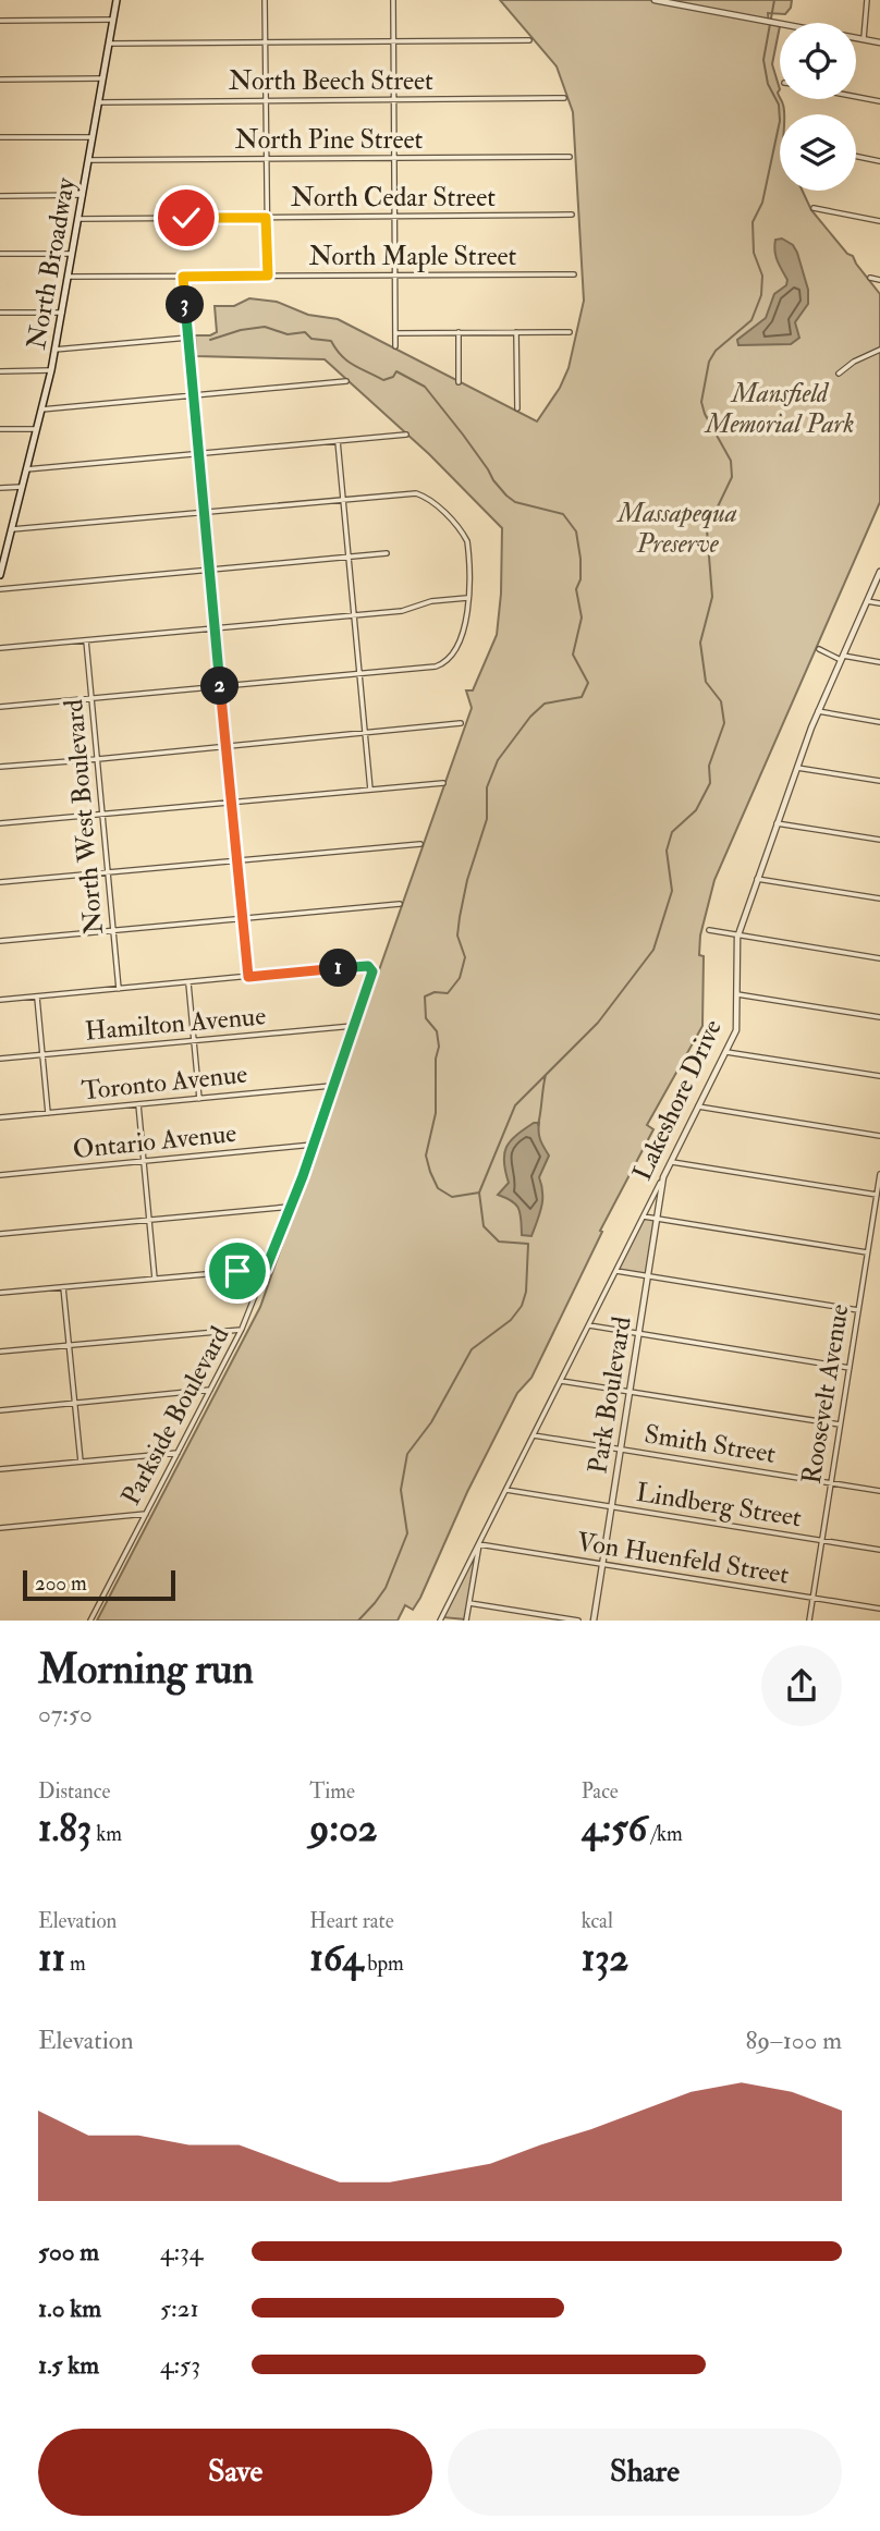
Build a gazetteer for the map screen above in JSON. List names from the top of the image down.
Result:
{
  "streets": {
    "main road": ["North Broadway"],
    "street": [
      "North Beech Street",
      "North Pine Street",
      "North Cedar Street",
      "North Maple Street",
      "North West Boulevard",
      "Hamilton Avenue",
      "Toronto Avenue",
      "Lakeshore Drive",
      "Ontario Avenue",
      "Roosevelt Avenue",
      "Park Boulevard",
      "Parkside Boulevard",
      "Smith Street",
      "Lindberg Street",
      "Von Huenfeld Street"
    ]
  },
  "crossings": [
    ["North Beech Street", "North Broadway"],
    ["North Pine Street", "North Broadway"],
    ["North Cedar Street", "North Broadway"],
    ["North Maple Street", "North Broadway"],
    ["Hamilton Avenue", "Parkside Boulevard"],
    ["Toronto Avenue", "Parkside Boulevard"],
    ["Lakeshore Drive", "Park Boulevard"],
    ["Lakeshore Drive", "Smith Street"],
    ["Lakeshore Drive", "Lindberg Street"],
    ["Lakeshore Drive", "Von Huenfeld Street"],
    ["Ontario Avenue", "Parkside Boulevard"],
    ["Roosevelt Avenue", "Smith Street"],
    ["Roosevelt Avenue", "Lindberg Street"],
    ["Roosevelt Avenue", "Von Huenfeld Street"],
    ["Park Boulevard", "Smith Street"],
    ["Park Boulevard", "Lindberg Street"],
    ["Park Boulevard", "Von Huenfeld Street"]
  ],
  "parks": ["Mansfield Memorial Park", "Massapequa Preserve"],
  "scale_bar": "200 m",
  "page": {
    "pins": ["3", "2", "1"],
    "scale": "200 m",
    "heading": ["Morning run", "07:50"],
    "stats": [
      ["Distance", "1.83 km"],
      ["Time", "9:02"],
      ["Pace", "4:56 /km"],
      ["Elevation", "11 m"],
      ["Heart rate", "164 bpm"],
      ["kcal", "132"]
    ],
    "chart": ["Elevation", "89–100 m"],
    "list": [
      {
        "name": "500 m",
        "note": "4:34"
      },
      {
        "name": "1.0 km",
        "note": "5:21"
      },
      {
        "name": "1.5 km",
        "note": "4:53"
      }
    ],
    "buttons": ["Save", "Share"]
  }
}
